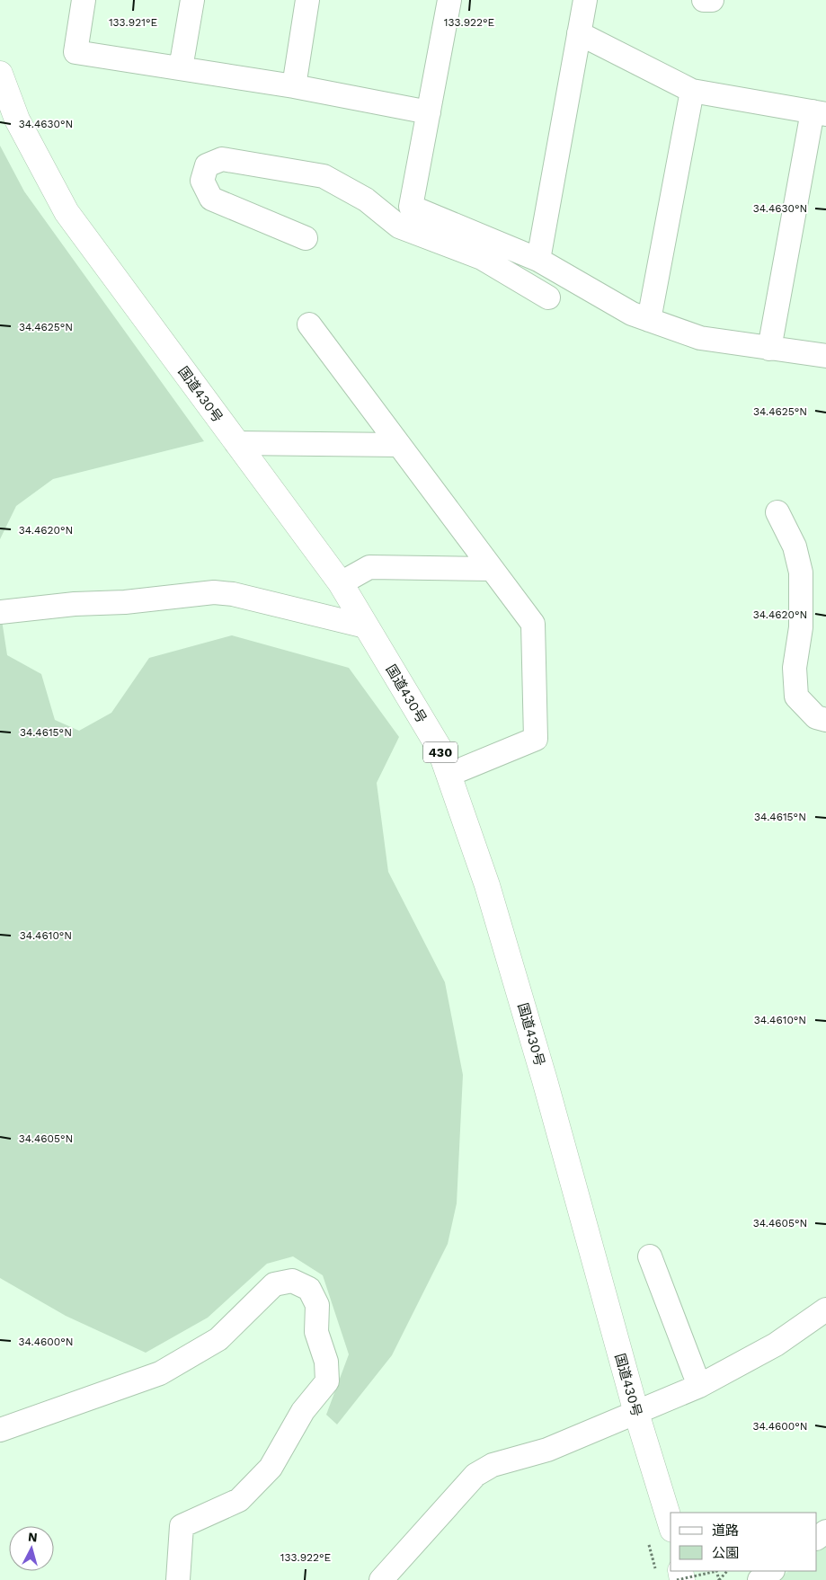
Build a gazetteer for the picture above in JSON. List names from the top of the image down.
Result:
{
  "streets": {
    "highway": ["国道430号", "430"]
  },
  "legend": ["道路", "公園"],
  "north": "top",
  "coordinates": [
    "133.921°E",
    "133.922°E",
    "34.4630°N",
    "34.4625°N",
    "34.4620°N",
    "34.4615°N",
    "34.4610°N",
    "34.4605°N",
    "34.4600°N"
  ]
}
